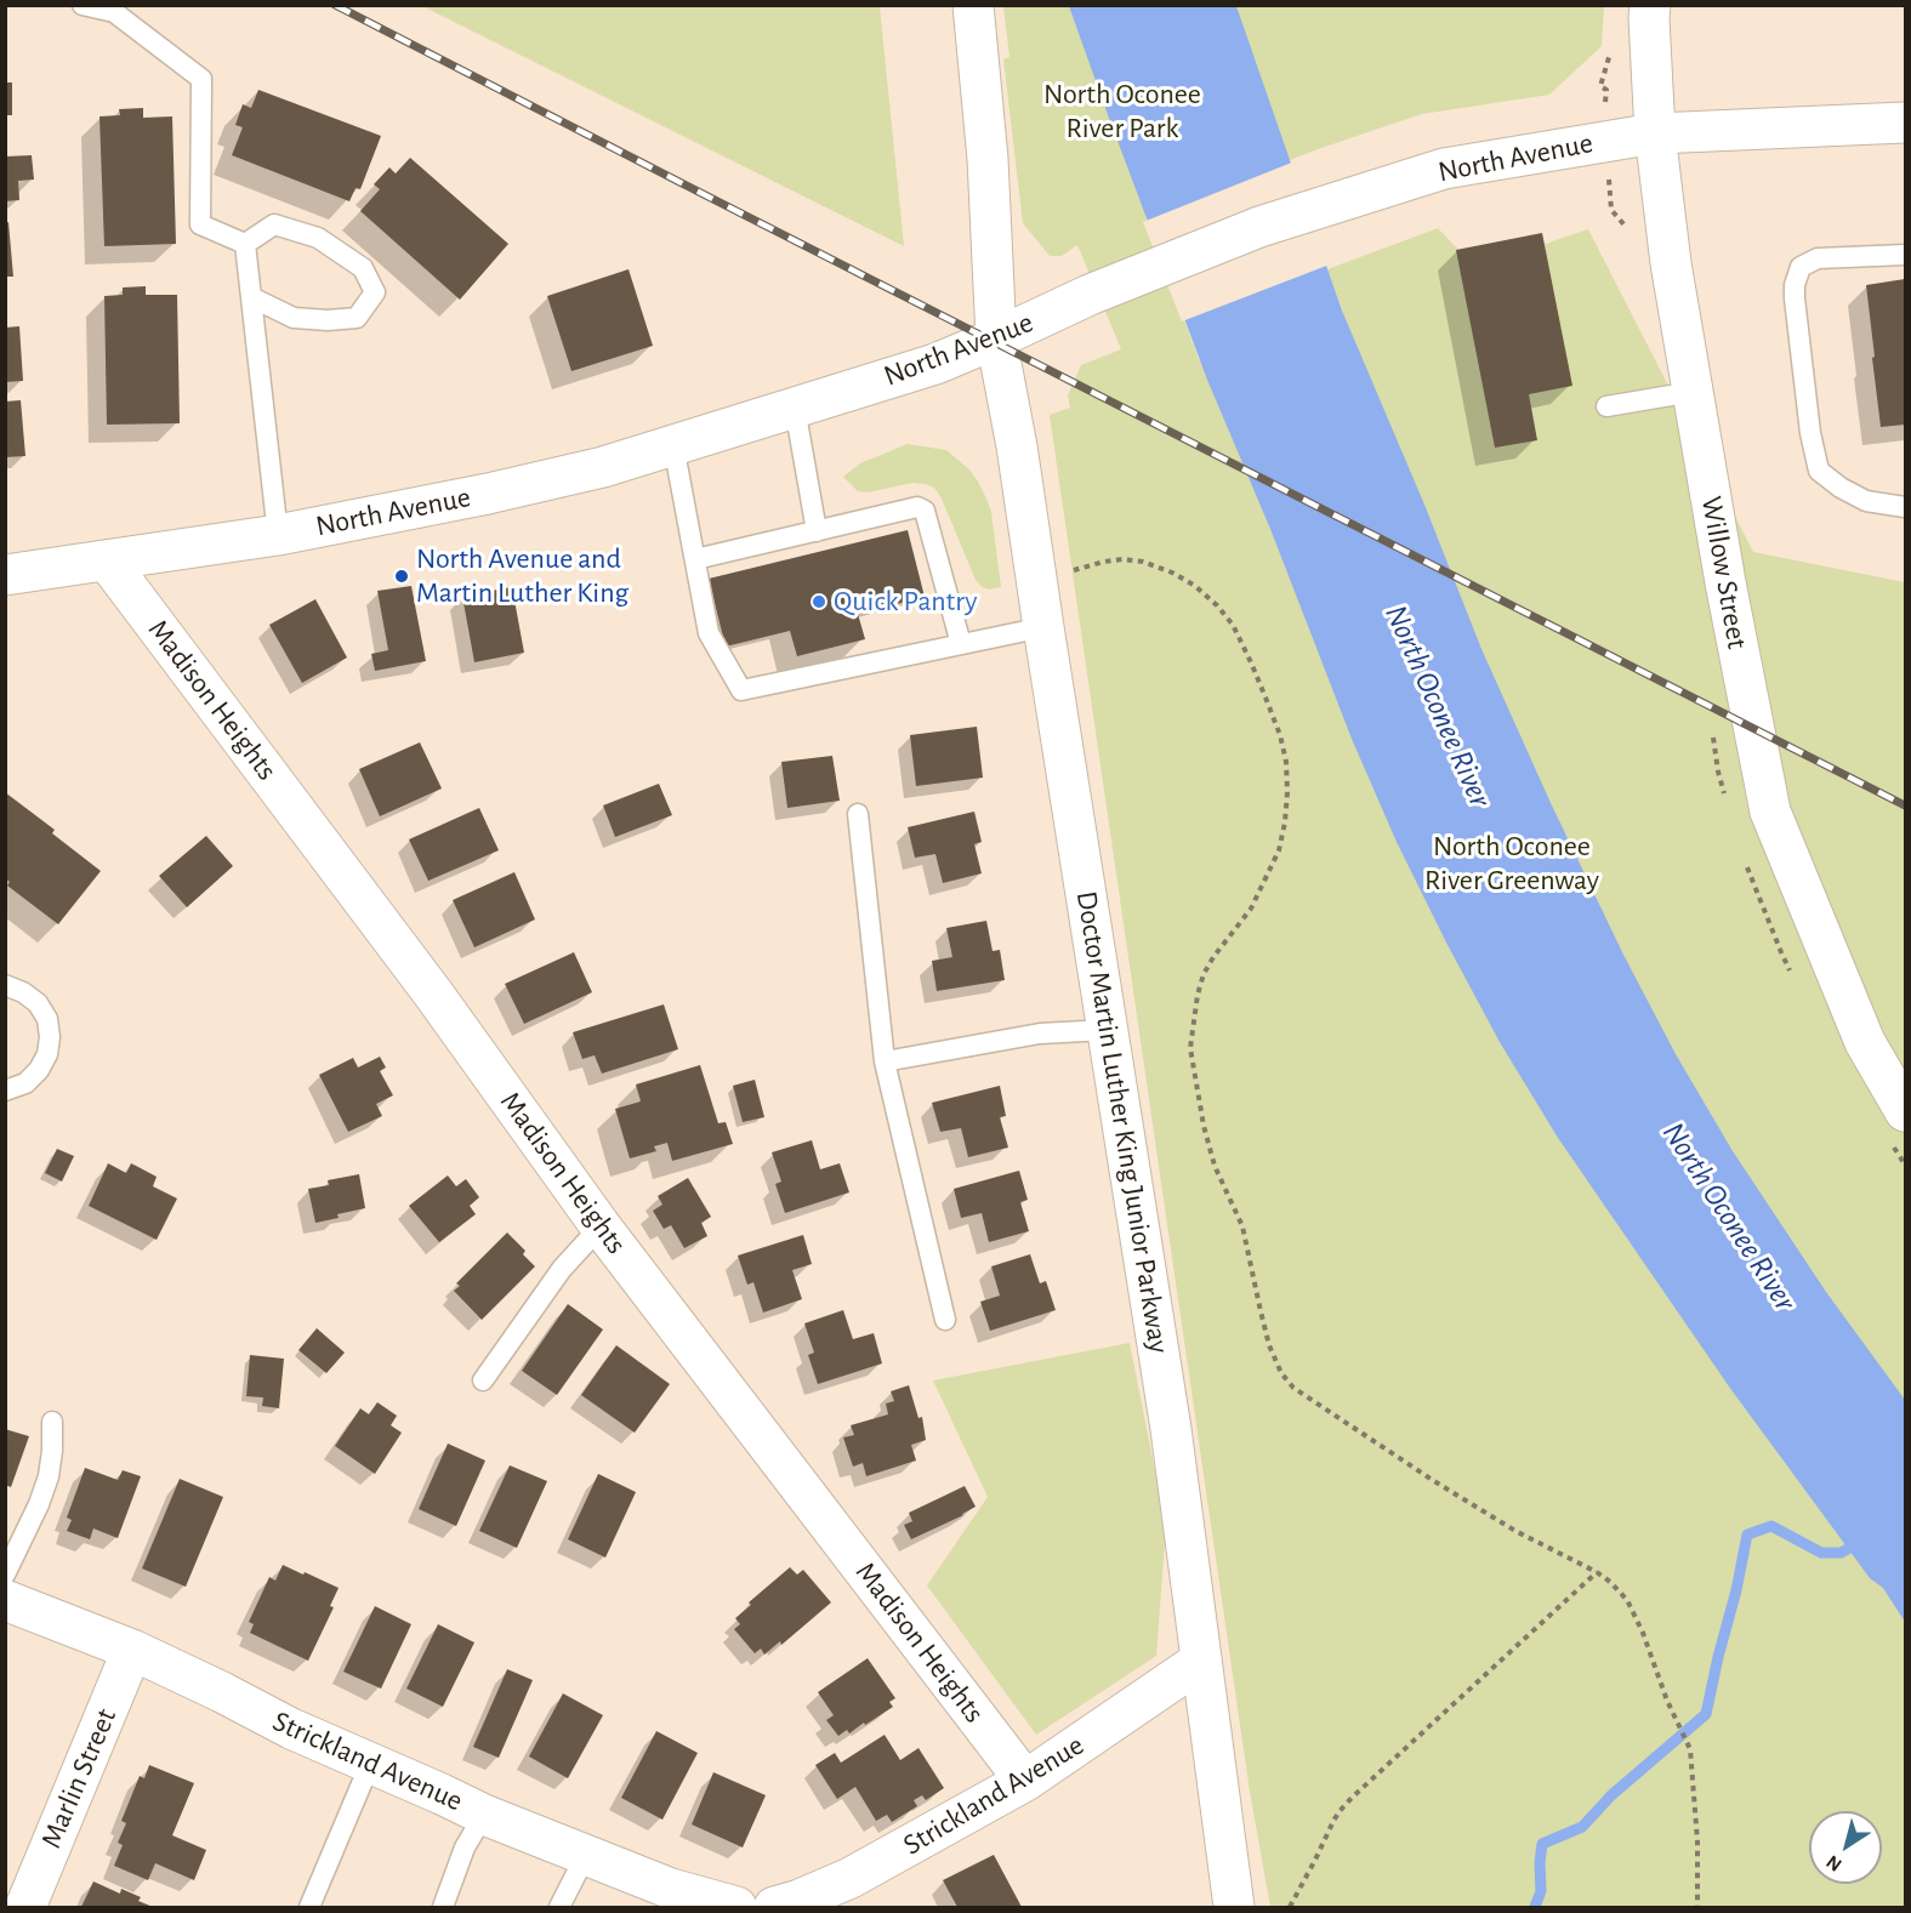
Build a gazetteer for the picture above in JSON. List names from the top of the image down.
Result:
{
  "streets": {
    "street": [
      "North Avenue",
      "Willow Street",
      "Madison Heights",
      "Doctor Martin Luther King Junior Parkway",
      "Strickland Avenue",
      "Marlin Street"
    ]
  },
  "crossings": [
    ["North Avenue", "Willow Street"],
    ["North Avenue", "Madison Heights"],
    ["North Avenue", "Doctor Martin Luther King Junior Parkway"],
    ["Madison Heights", "Strickland Avenue"],
    ["Doctor Martin Luther King Junior Parkway", "Strickland Avenue"],
    ["Strickland Avenue", "Marlin Street"]
  ],
  "water": ["North Oconee River"],
  "parks": ["North Oconee River Park", "North Oconee River Greenway"],
  "places": ["North Avenue and Martin Luther King", "Quick Pantry"],
  "north": "bottom left"
}
